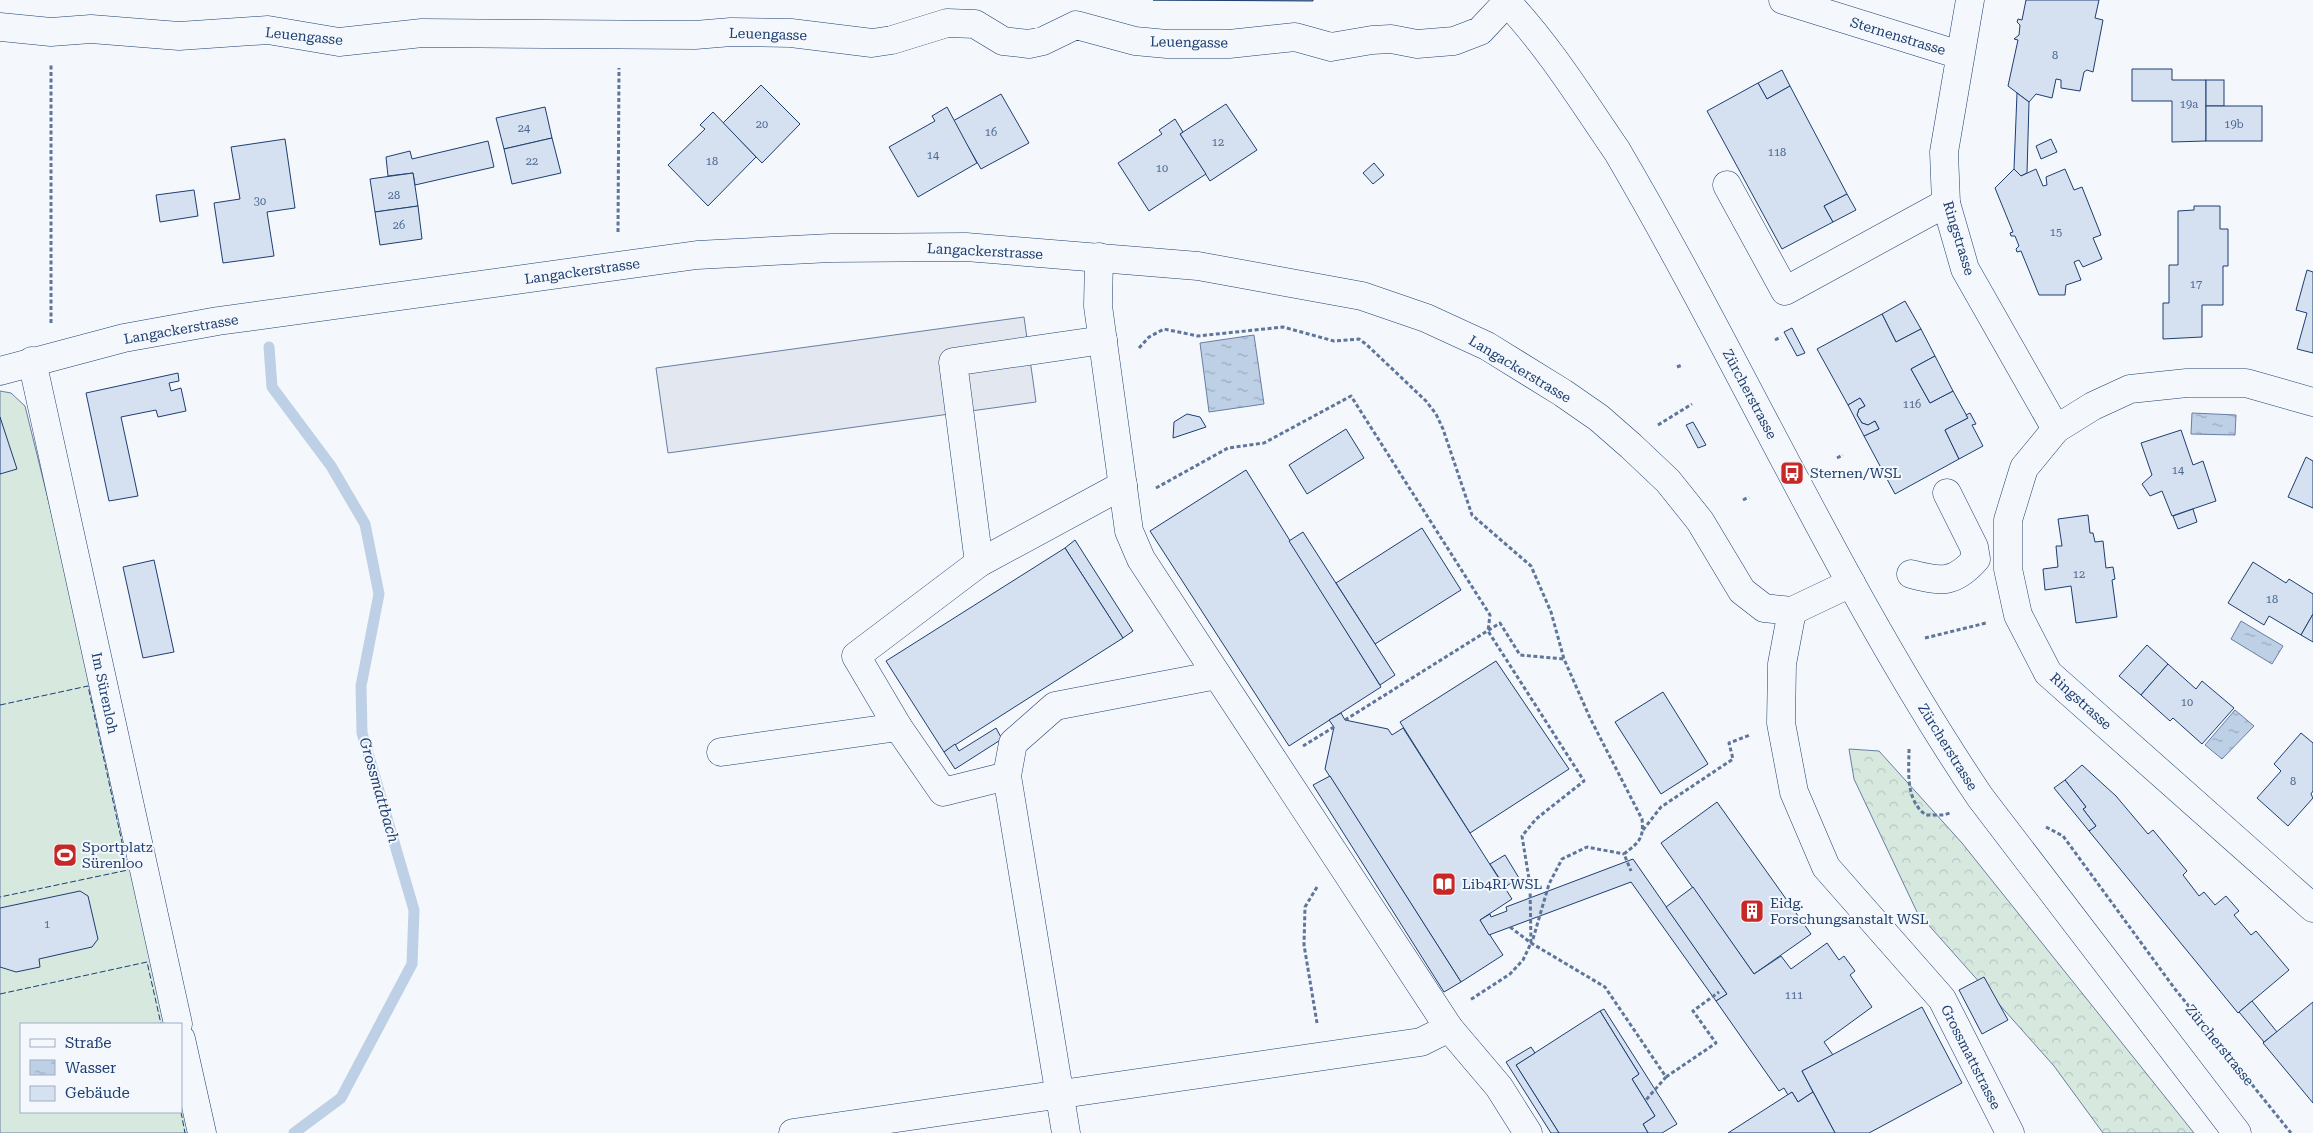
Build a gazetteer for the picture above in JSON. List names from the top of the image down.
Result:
{
  "streets": {
    "street": [
      "Leuengasse",
      "Sternenstrasse",
      "Ringstrasse",
      "Langackerstrasse",
      "Zürcherstrasse",
      "Im Sürenloh",
      "Grossmattstrasse"
    ]
  },
  "crossings": [
    ["Leuengasse", "Zürcherstrasse"],
    ["Sternenstrasse", "Ringstrasse"],
    ["Langackerstrasse", "Im Sürenloh"],
    ["Langackerstrasse", "Grossmattstrasse"]
  ],
  "water": ["Grossmattbach"],
  "places": {
    "bus stop": ["Sternen/WSL"],
    "sports": ["Sportplatz Sürenloo"],
    "library": ["Lib4RI WSL"],
    "building": ["Eidg. Forschungsanstalt WSL"]
  },
  "house_numbers": [
    "8",
    "19a",
    "20",
    "19b",
    "24",
    "16",
    "12",
    "118",
    "14",
    "22",
    "18",
    "10",
    "28",
    "30",
    "26",
    "15",
    "17",
    "116",
    "14",
    "12",
    "18",
    "10",
    "8",
    "1",
    "111"
  ],
  "legend": ["Straße", "Wasser", "Gebäude"]
}
